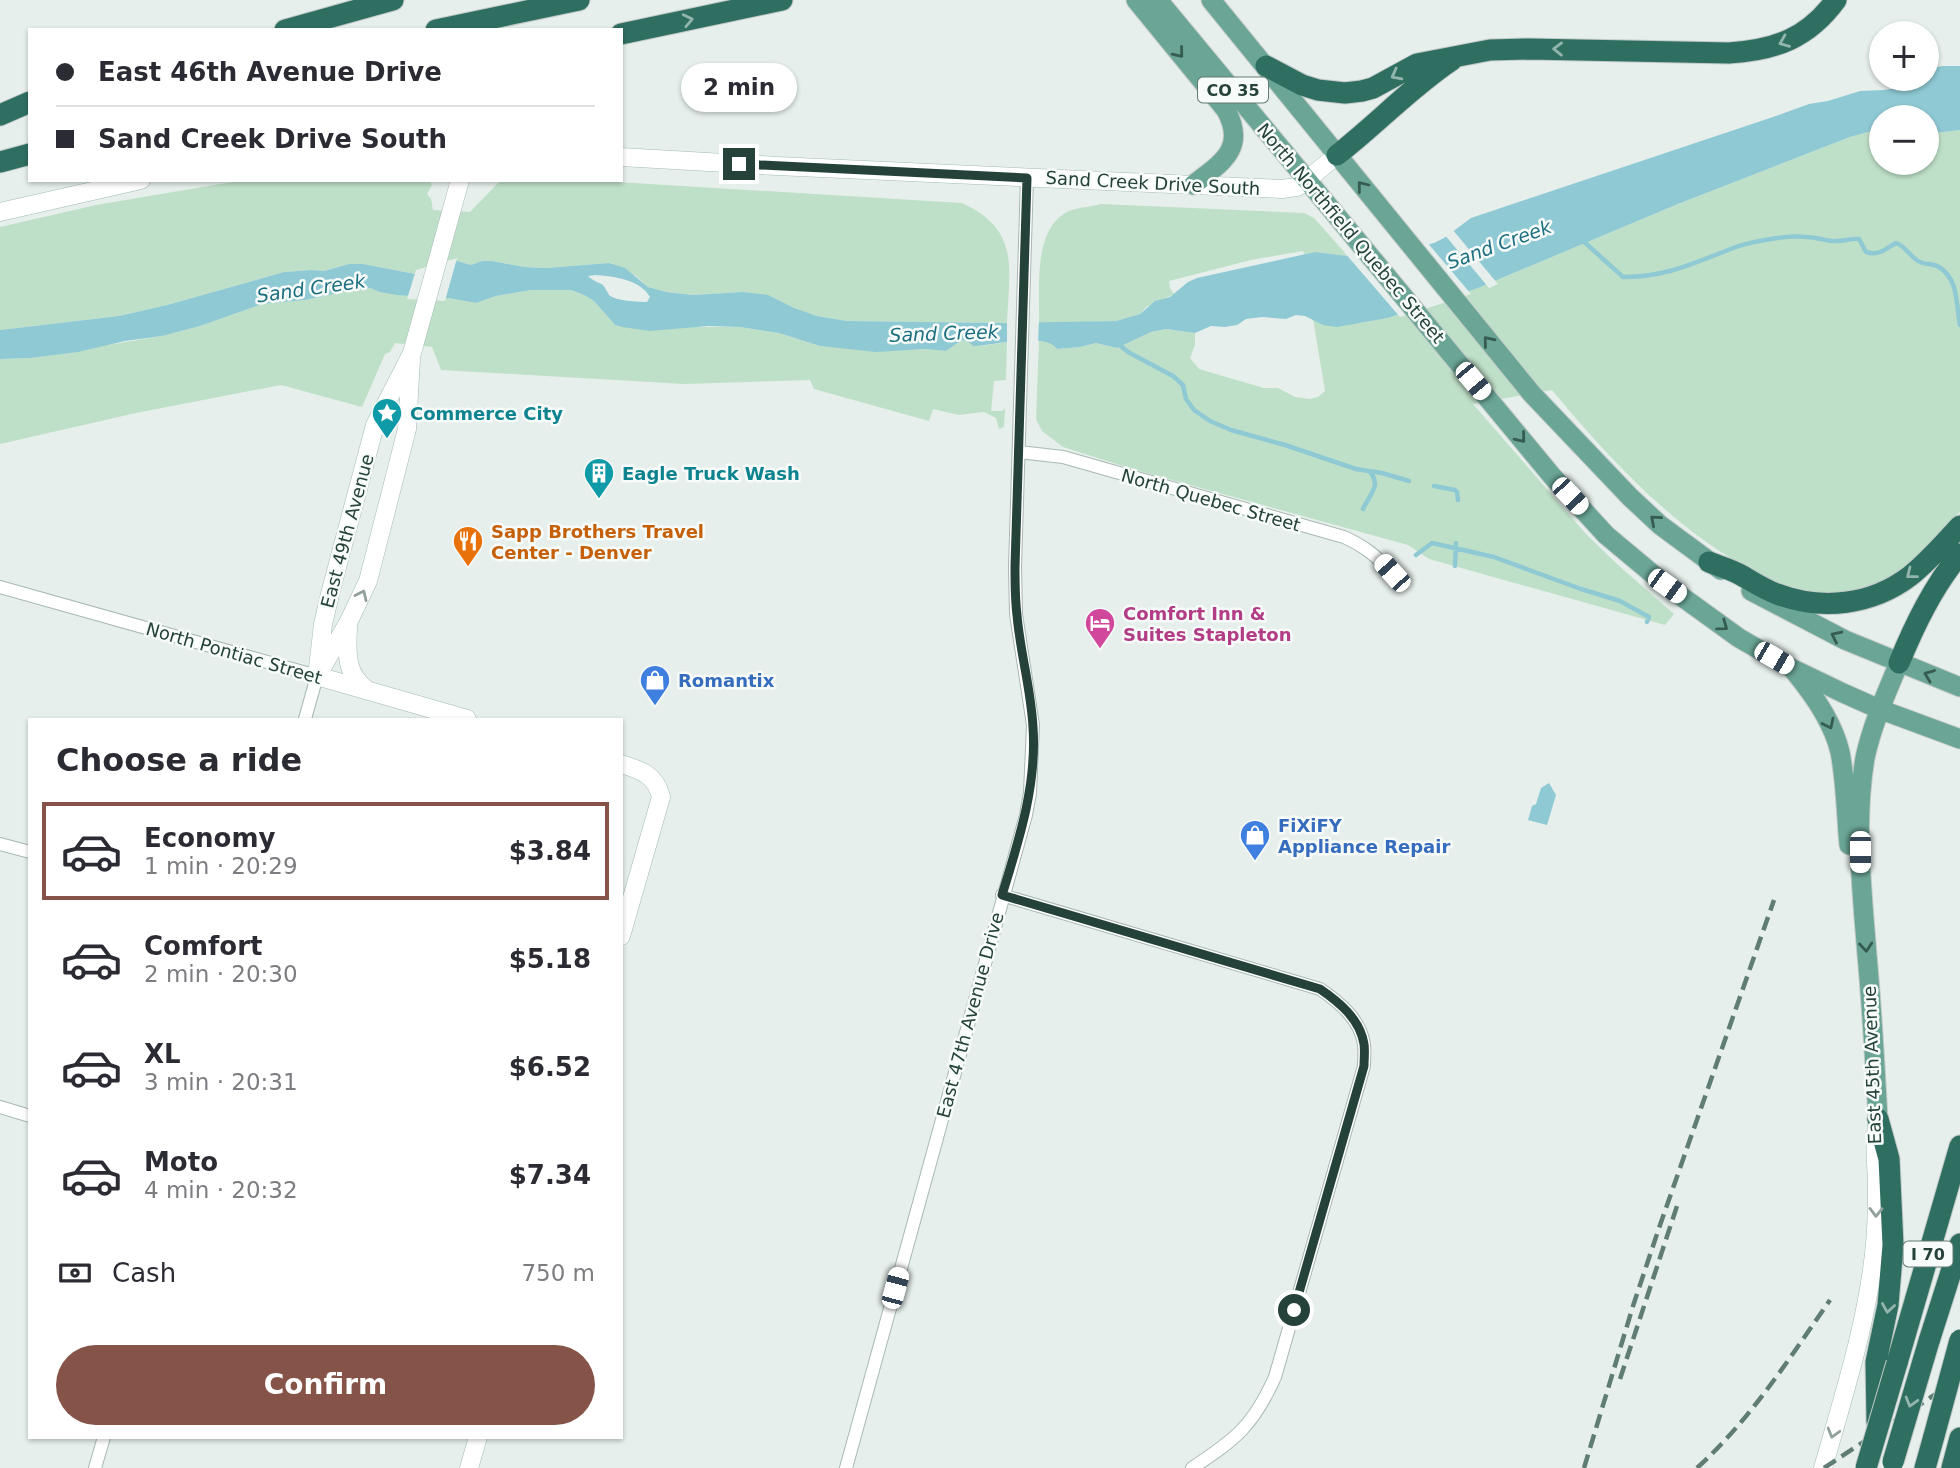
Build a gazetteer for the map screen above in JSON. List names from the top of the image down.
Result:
{
  "streets": {
    "highway": ["I 70"],
    "main road": ["CO 35", "North Northfield Quebec Street", "East 45th Avenue"],
    "street": [
      "Sand Creek Drive South",
      "North Quebec Street",
      "East 49th Avenue",
      "North Pontiac Street",
      "East 47th Avenue Drive"
    ]
  },
  "crossings": [
    ["Sand Creek Drive South", "North Northfield Quebec Street"],
    ["Sand Creek Drive South", "East 47th Avenue Drive"],
    ["North Northfield Quebec Street", "East 45th Avenue"],
    ["North Quebec Street", "East 47th Avenue Drive"],
    ["East 49th Avenue", "North Pontiac Street"]
  ],
  "one_way": ["East 45th Avenue"],
  "water": ["Sand Creek"],
  "places": {
    "place": ["Commerce City"],
    "building": ["Eagle Truck Wash"],
    "restaurant": ["Sapp Brothers Travel Center - Denver"],
    "hotel": ["Comfort Inn & Suites Stapleton"],
    "shop": ["Romantix", "FiXiFY Appliance Repair"]
  },
  "page": {
    "map_buttons": ["+", "−"],
    "banner": ["East 46th Avenue Drive", "Sand Creek Drive South"],
    "bubble": "2 min",
    "heading": "Choose a ride",
    "list": [
      {
        "name": "Economy",
        "note": "1 min · 20:29",
        "value": "$3.84"
      },
      {
        "name": "Comfort",
        "note": "2 min · 20:30",
        "value": "$5.18"
      },
      {
        "name": "XL",
        "note": "3 min · 20:31",
        "value": "$6.52"
      },
      {
        "name": "Moto",
        "note": "4 min · 20:32",
        "value": "$7.34"
      }
    ],
    "pay": ["Cash", "750 m"],
    "buttons": "Confirm"
  }
}
